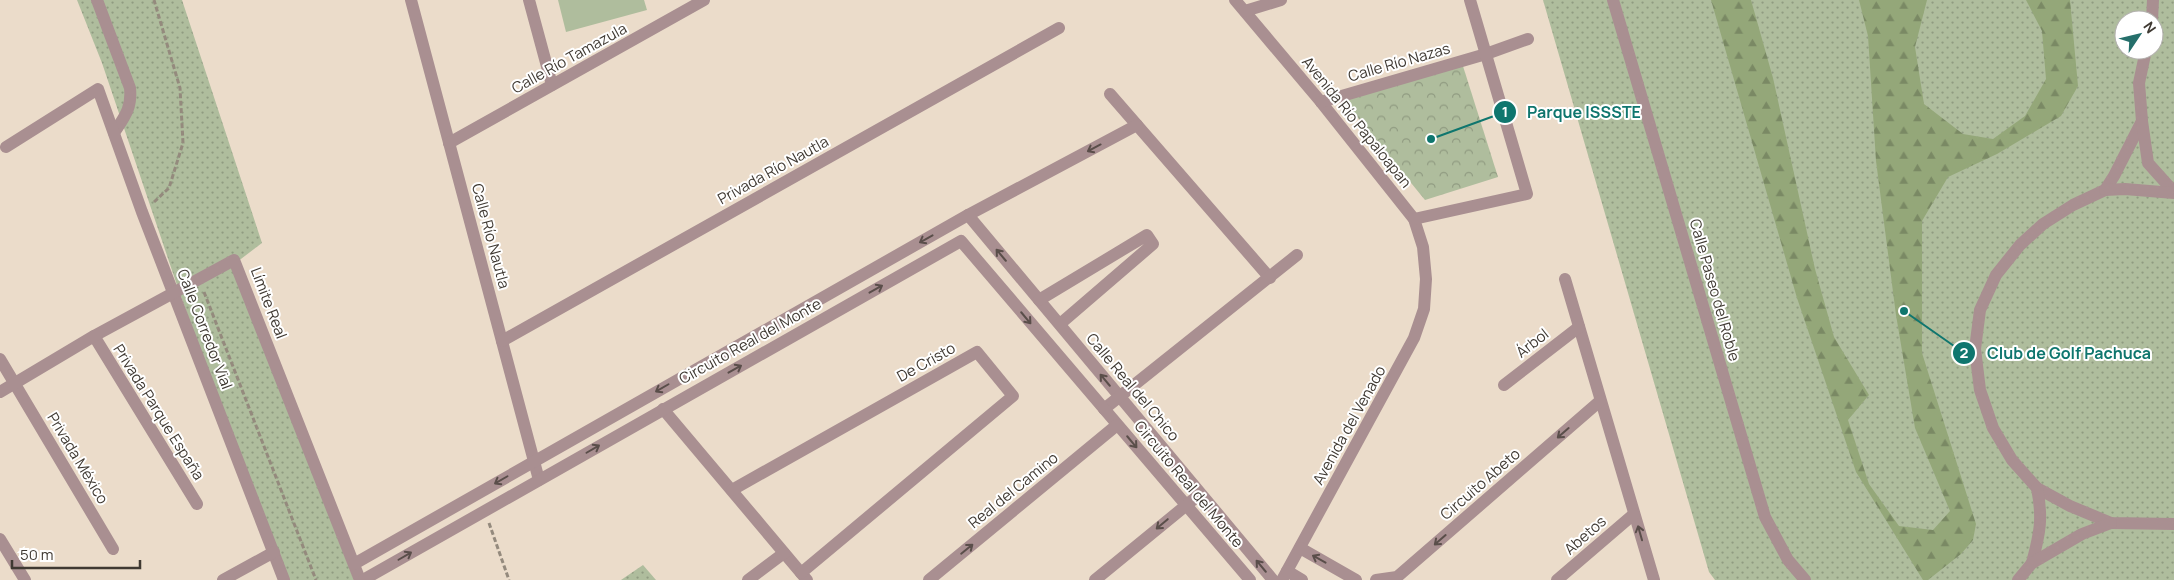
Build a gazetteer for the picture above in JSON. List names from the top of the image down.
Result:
{
  "streets": {
    "street": [
      "Calle Río Tamazula",
      "Calle Río Nazas",
      "Avenida Río Papaloapan",
      "Privada Río Nautla",
      "Calle Río Nautla",
      "Calle Paseo del Roble",
      "Límite Real",
      "Calle Corredor Vial",
      "Circuito Real del Monte",
      "Árbol",
      "De Cristo",
      "Calle Real del Chico",
      "Privada Parque España",
      "Avenida del Venado",
      "Privada México",
      "Circuito Abeto",
      "Real del Camino",
      "Abetos"
    ]
  },
  "crossings": [
    ["Calle Río Tamazula", "Calle Río Nautla"],
    ["Calle Río Nazas", "Avenida Río Papaloapan"],
    ["Avenida Río Papaloapan", "Avenida del Venado"],
    ["Privada Río Nautla", "Calle Río Nautla"],
    ["Calle Río Nautla", "Circuito Real del Monte"],
    ["Límite Real", "Calle Corredor Vial"],
    ["Límite Real", "Circuito Real del Monte"],
    ["Límite Real", "Privada Parque España"],
    ["Límite Real", "Privada México"],
    ["Circuito Real del Monte", "De Cristo"],
    ["Circuito Real del Monte", "Calle Real del Chico"],
    ["Circuito Real del Monte", "Real del Camino"]
  ],
  "one_way": ["Calle Real del Chico", "Circuito Abeto"],
  "places": ["Parque ISSSTE", "Club de Golf Pachuca"],
  "scale_bar": "50 m",
  "north": "top right"
}
